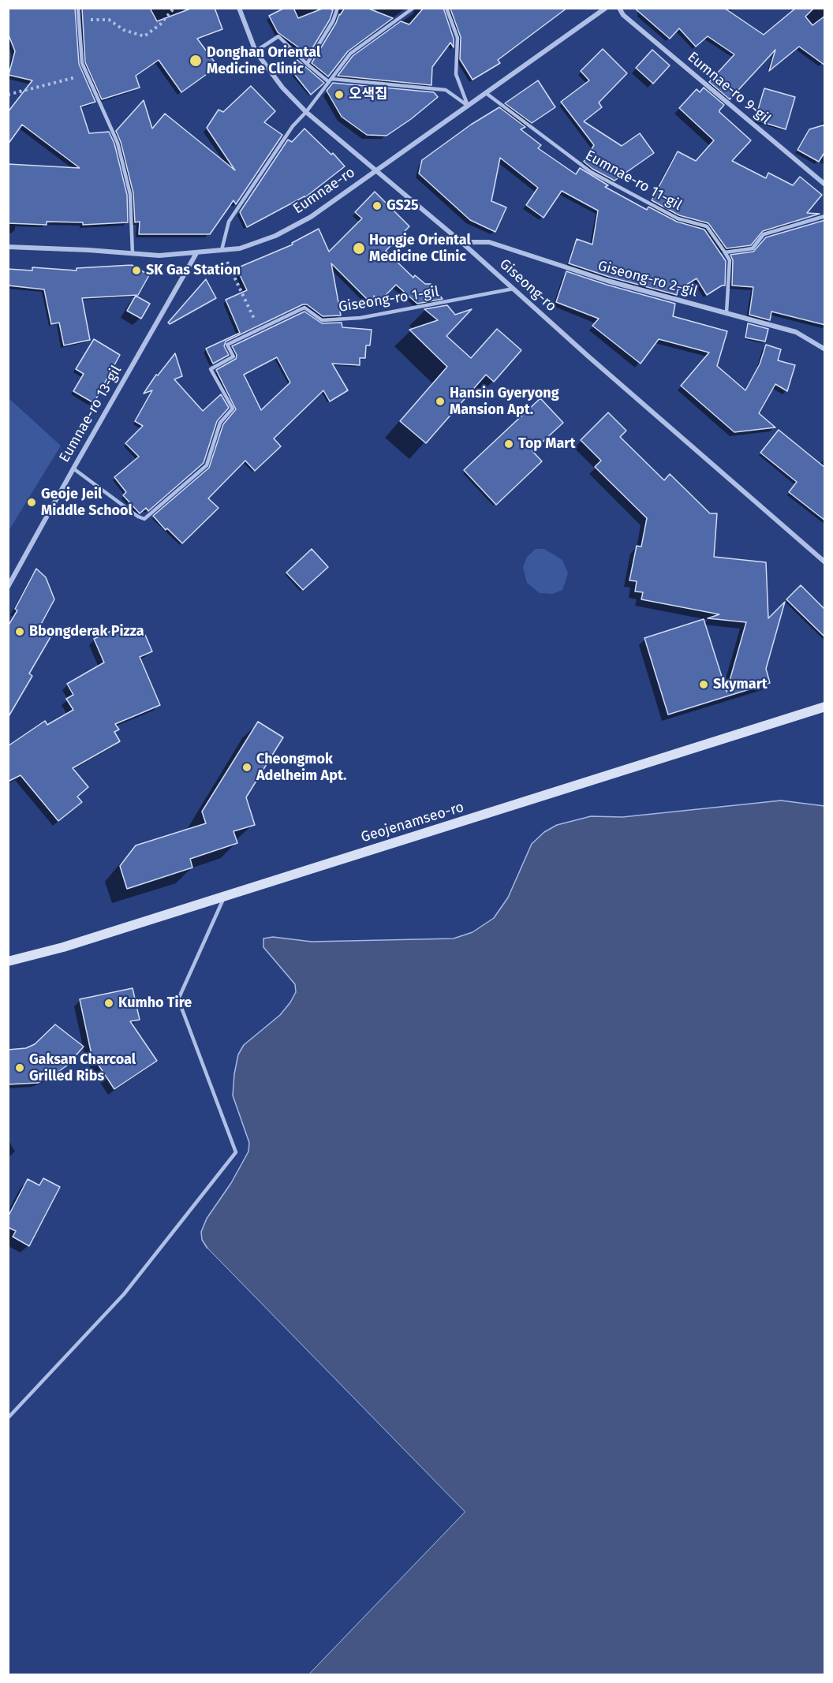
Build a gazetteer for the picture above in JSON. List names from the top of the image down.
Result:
{
  "streets": {
    "main road": ["Geojenamseo-ro"],
    "street": [
      "Eumnae-ro 9-gil",
      "Eumnae-ro",
      "Giseong-ro 2-gil",
      "Giseong-ro",
      "Eumnae-ro 13-gil"
    ],
    "lane": ["Eumnae-ro 11-gil", "Giseong-ro 1-gil"]
  },
  "crossings": [
    ["Eumnae-ro 11-gil", "Eumnae-ro"],
    ["Eumnae-ro", "Giseong-ro"],
    ["Eumnae-ro", "Eumnae-ro 13-gil"],
    ["Giseong-ro 2-gil", "Giseong-ro"],
    ["Giseong-ro", "Giseong-ro 1-gil"],
    ["Giseong-ro 1-gil", "Eumnae-ro 13-gil"]
  ],
  "places": [
    "Donghan Oriental Medicine Clinic",
    "오색집",
    "GS25",
    "Hongje Oriental Medicine Clinic",
    "SK Gas Station",
    "Hansin Gyeryong Mansion Apt.",
    "Top Mart",
    "Geoje Jeil Middle School",
    "Bbongderak Pizza",
    "Skymart",
    "Cheongmok Adelheim Apt.",
    "Kumho Tire",
    "Gaksan Charcoal Grilled Ribs"
  ]
}
